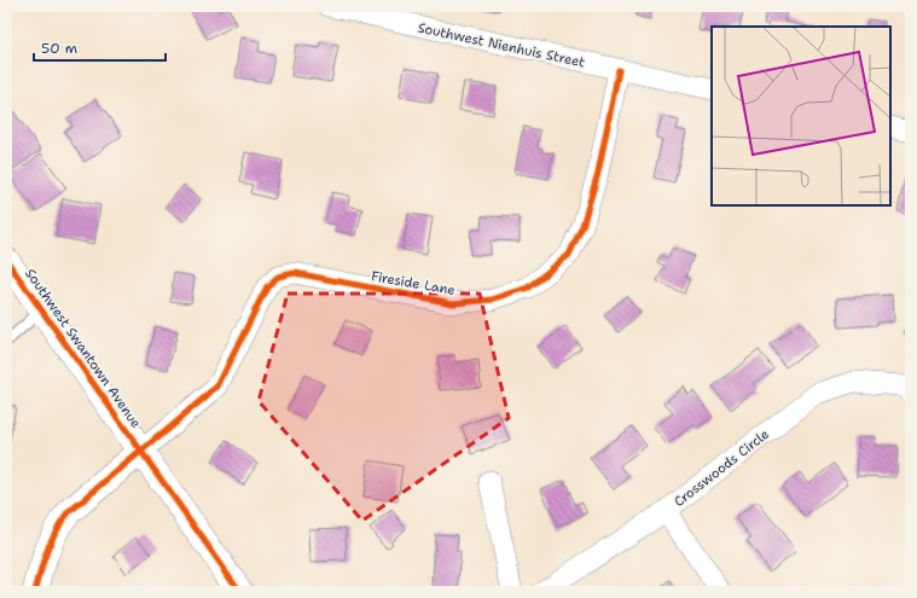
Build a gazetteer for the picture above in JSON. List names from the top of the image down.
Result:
{
  "streets": {
    "street": [
      "Southwest Nienhuis Street",
      "Fireside Lane",
      "Southwest Swantown Avenue",
      "Crosswoods Circle"
    ]
  },
  "crossings": [
    ["Southwest Nienhuis Street", "Fireside Lane"],
    ["Fireside Lane", "Southwest Swantown Avenue"]
  ],
  "scale_bar": "50 m"
}
